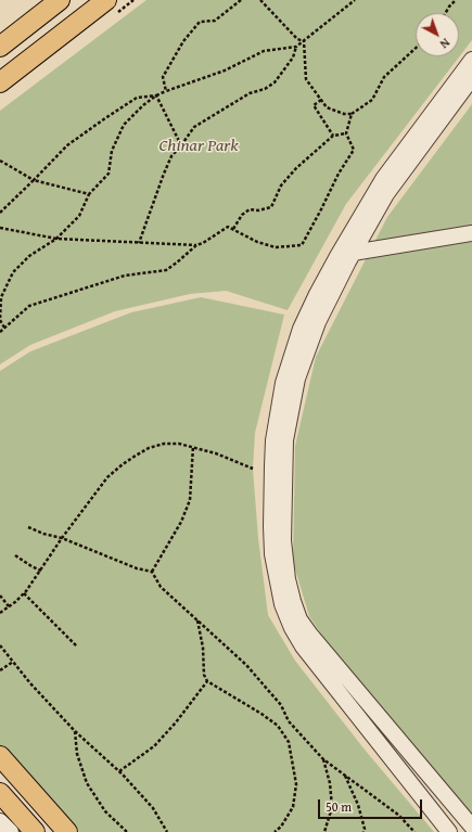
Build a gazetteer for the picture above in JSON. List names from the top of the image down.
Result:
{
  "parks": ["Chinar Park"],
  "scale_bar": "50 m",
  "north": "bottom right"
}
